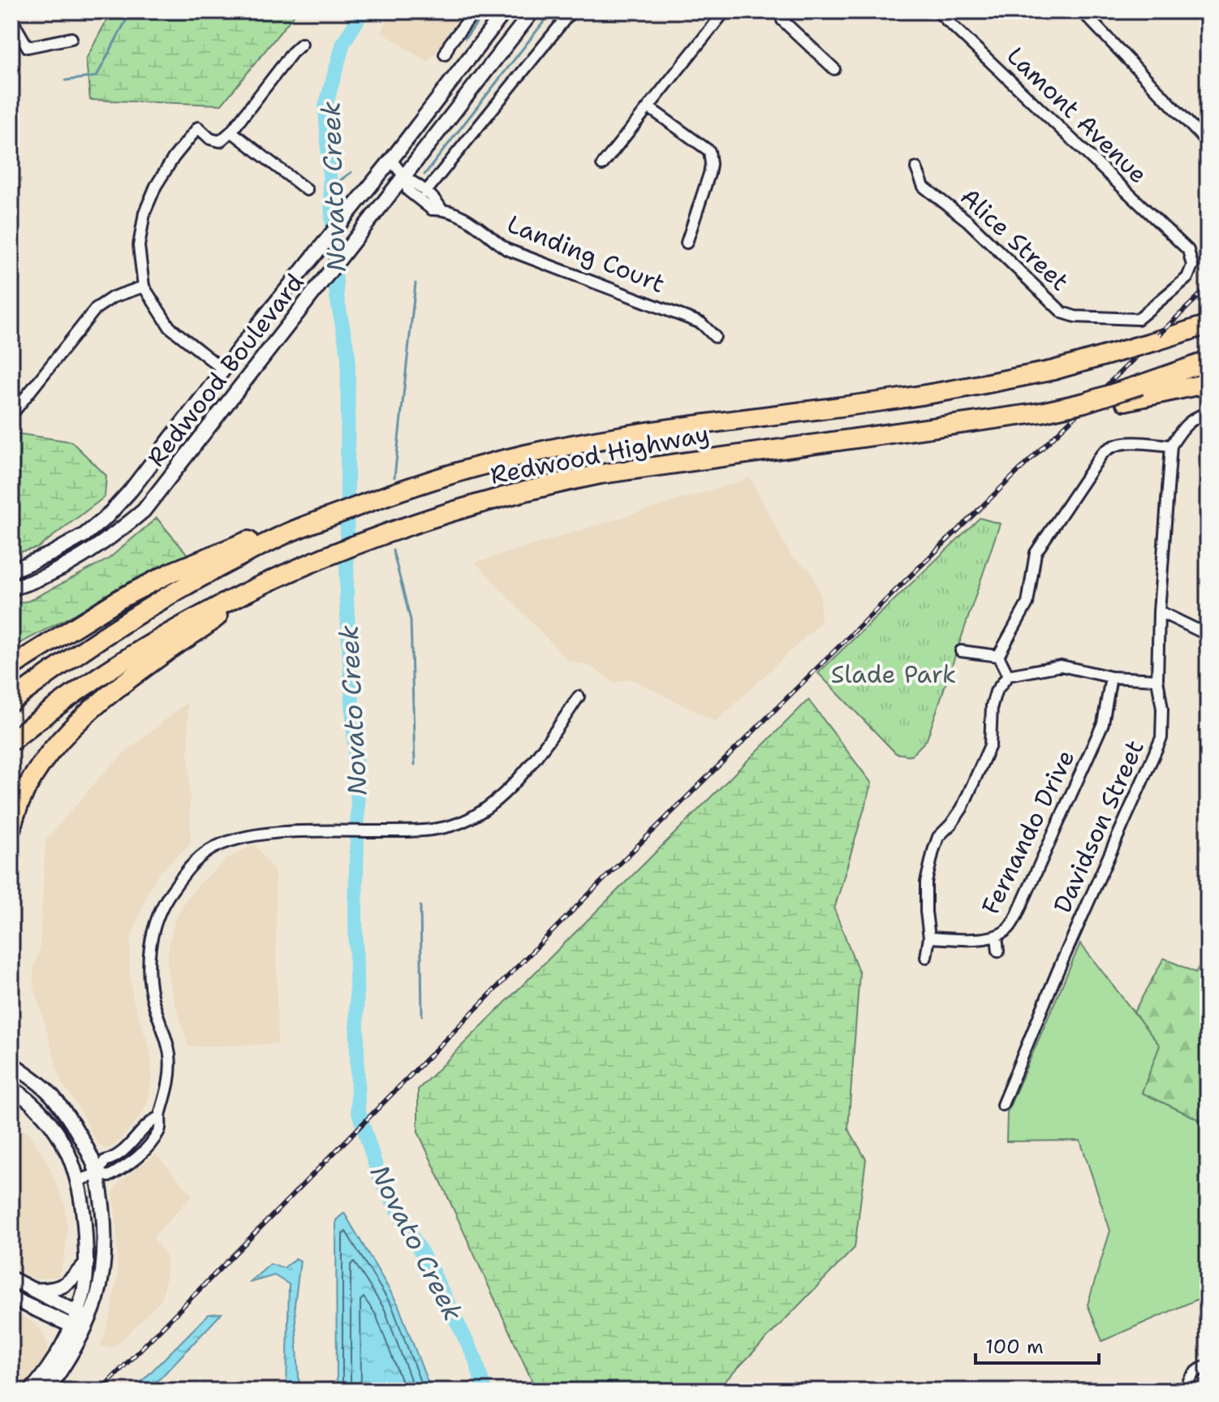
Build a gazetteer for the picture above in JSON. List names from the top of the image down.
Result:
{
  "streets": {
    "highway": ["Redwood Highway"],
    "main road": ["Redwood Boulevard"],
    "street": [
      "Lamont Avenue",
      "Alice Street",
      "Landing Court",
      "Davidson Street",
      "Fernando Drive"
    ]
  },
  "crossings": [
    ["Lamont Avenue", "Alice Street"],
    ["Landing Court", "Redwood Boulevard"]
  ],
  "water": ["Novato Creek"],
  "parks": ["Slade Park"],
  "scale_bar": "100 m"
}
